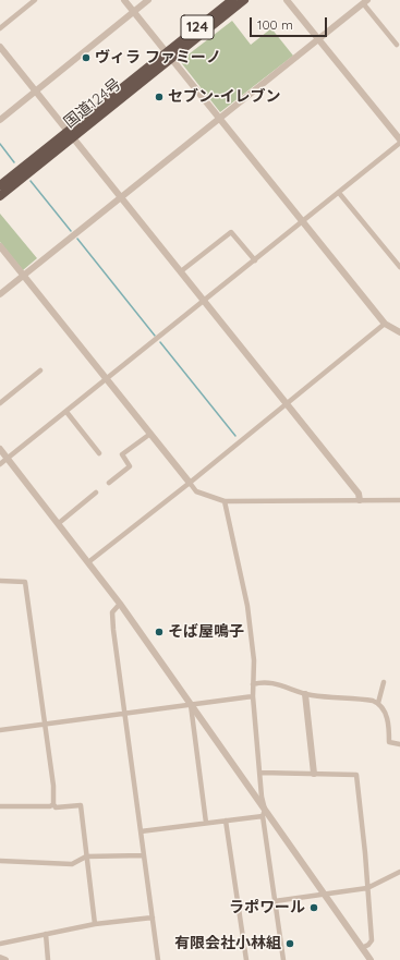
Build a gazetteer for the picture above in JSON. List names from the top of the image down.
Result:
{
  "streets": {
    "highway": ["124", "国道124号"]
  },
  "places": [
    "ヴィラ ファミーノ",
    "セブン-イレブン",
    "そば屋鳴子",
    "ラポワール",
    "有限会社小林組"
  ],
  "scale_bar": "100 m"
}
